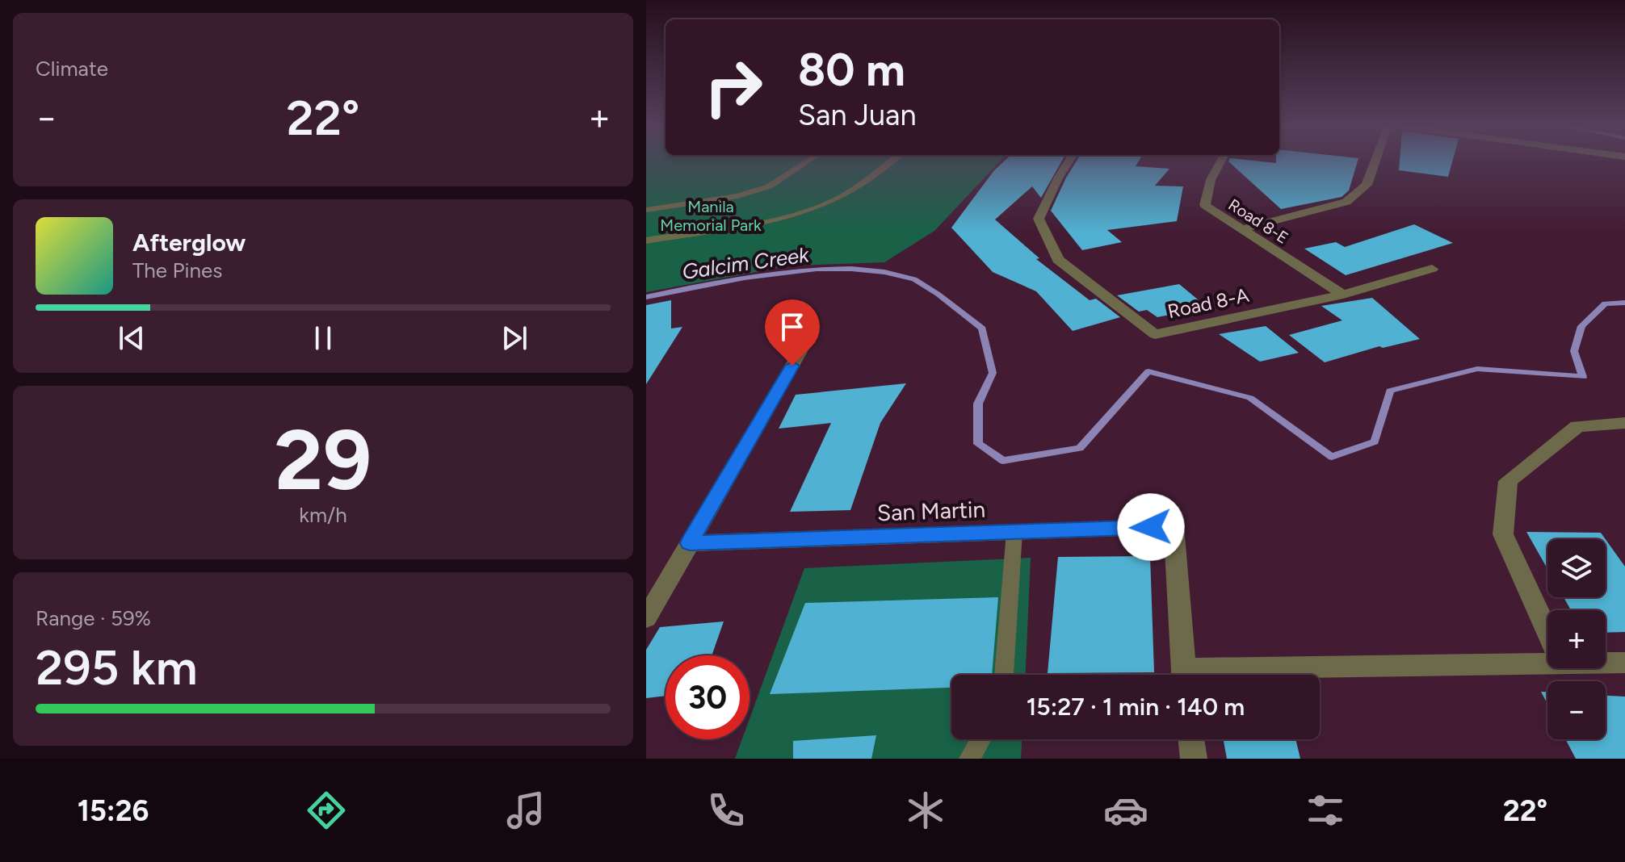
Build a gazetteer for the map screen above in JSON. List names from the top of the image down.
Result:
{
  "streets": {
    "street": ["Road 8-E", "Road 8-A", "San Martin"]
  },
  "crossings": [
    ["Road 8-E", "Road 8-A"]
  ],
  "water": ["Galcim Creek"],
  "parks": ["Manila Memorial Park"],
  "page": {
    "tile": [
      "Climate",
      ["29", "km/h"],
      ["Range · 59%", "295 km"]
    ],
    "turn": ["80 m", "San Juan"],
    "heat": ["−", "22°", "+"],
    "song": ["Afterglow", "The Pines"],
    "map_buttons": ["+", "−"],
    "limit": "30",
    "trip": "15:27 · 1 min · 140 m",
    "tabs": ["15:26", "22°"]
  }
}
